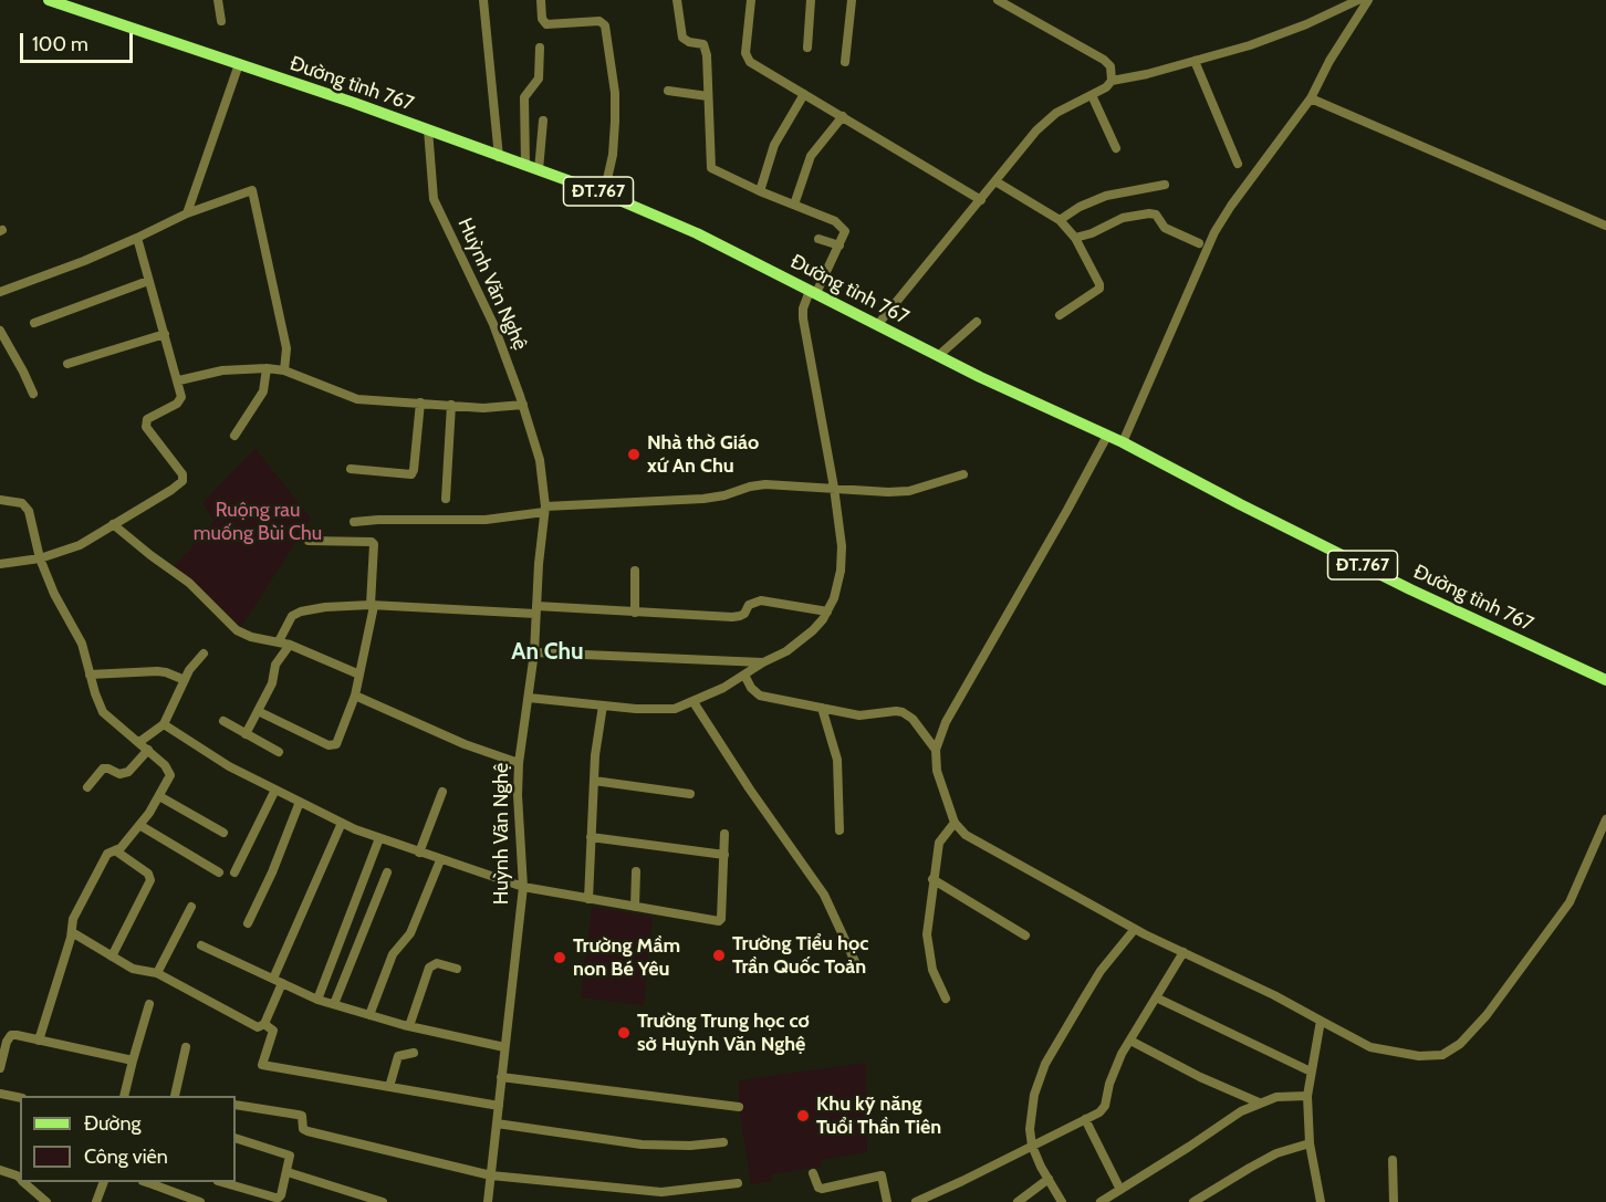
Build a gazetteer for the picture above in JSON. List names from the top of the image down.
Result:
{
  "streets": {
    "main road": ["Đường tỉnh 767", "ĐT.767"],
    "street": ["Huỳnh Văn Nghệ"]
  },
  "crossings": [
    ["Đường tỉnh 767", "Huỳnh Văn Nghệ"]
  ],
  "districts": ["An Chu"],
  "parks": ["Ruộng rau muống Bùi Chu"],
  "places": [
    "Nhà thờ Giáo xứ An Chu",
    "Trường Tiểu học Trần Quốc Toản",
    "Trường Mầm non Bé Yêu",
    "Trường Trung học cơ sở Huỳnh Văn Nghệ",
    "Khu kỹ năng Tuổi Thần Tiên"
  ],
  "legend": ["Đường", "Công viên"],
  "scale_bar": "100 m"
}
